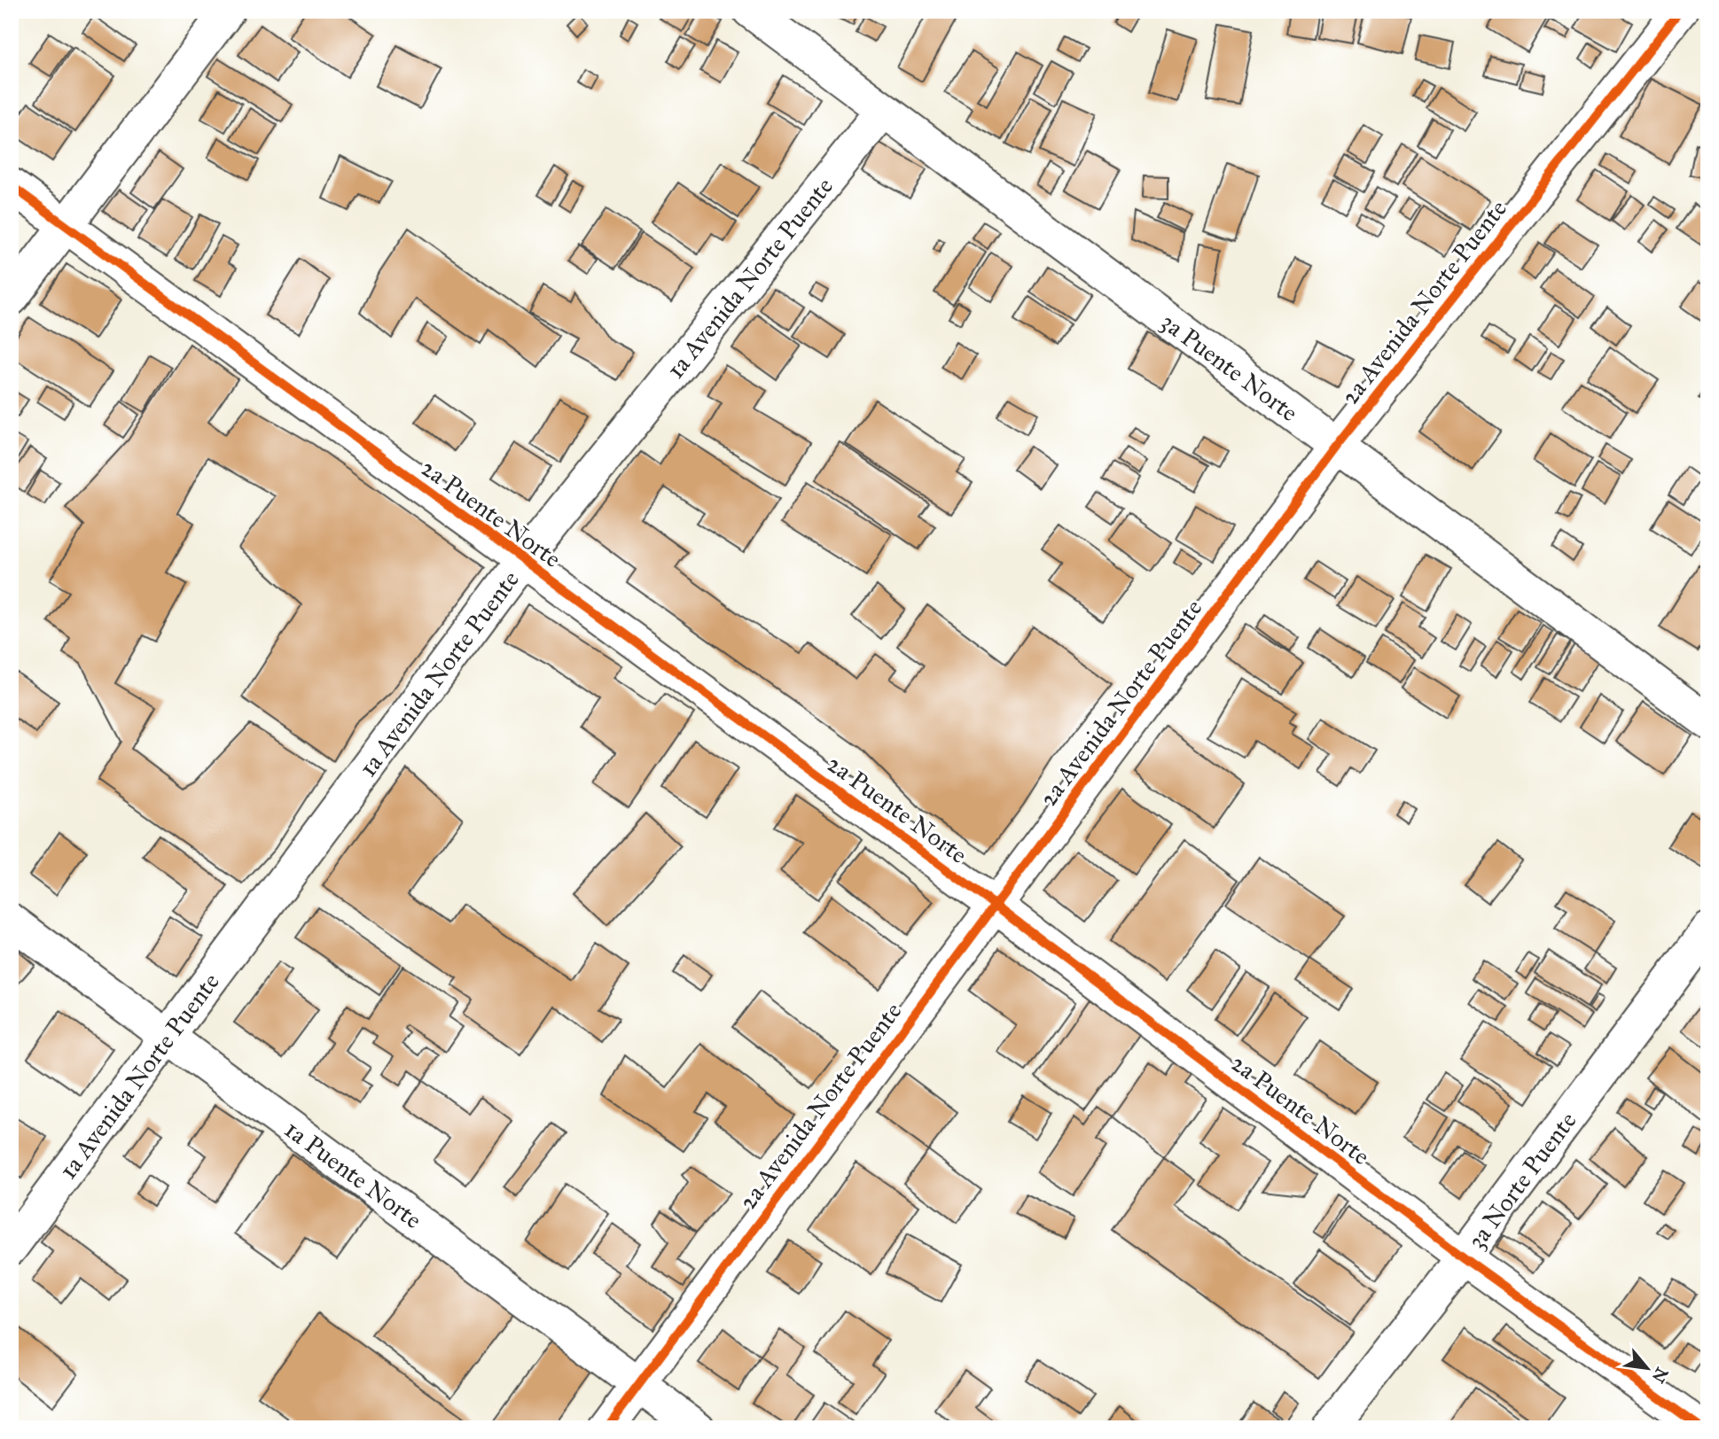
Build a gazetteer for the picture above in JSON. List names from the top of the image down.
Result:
{
  "streets": {
    "street": [
      "1a Avenida Norte Puente",
      "2a Avenida Norte Puente",
      "3a Puente Norte",
      "2a Puente Norte",
      "1a Puente Norte",
      "3a Norte Puente"
    ]
  },
  "crossings": [
    ["1a Avenida Norte Puente", "3a Puente Norte"],
    ["1a Avenida Norte Puente", "2a Puente Norte"],
    ["1a Avenida Norte Puente", "1a Puente Norte"],
    ["2a Avenida Norte Puente", "3a Puente Norte"],
    ["2a Avenida Norte Puente", "2a Puente Norte"],
    ["2a Avenida Norte Puente", "1a Puente Norte"],
    ["2a Puente Norte", "3a Norte Puente"]
  ],
  "north": "bottom right"
}
